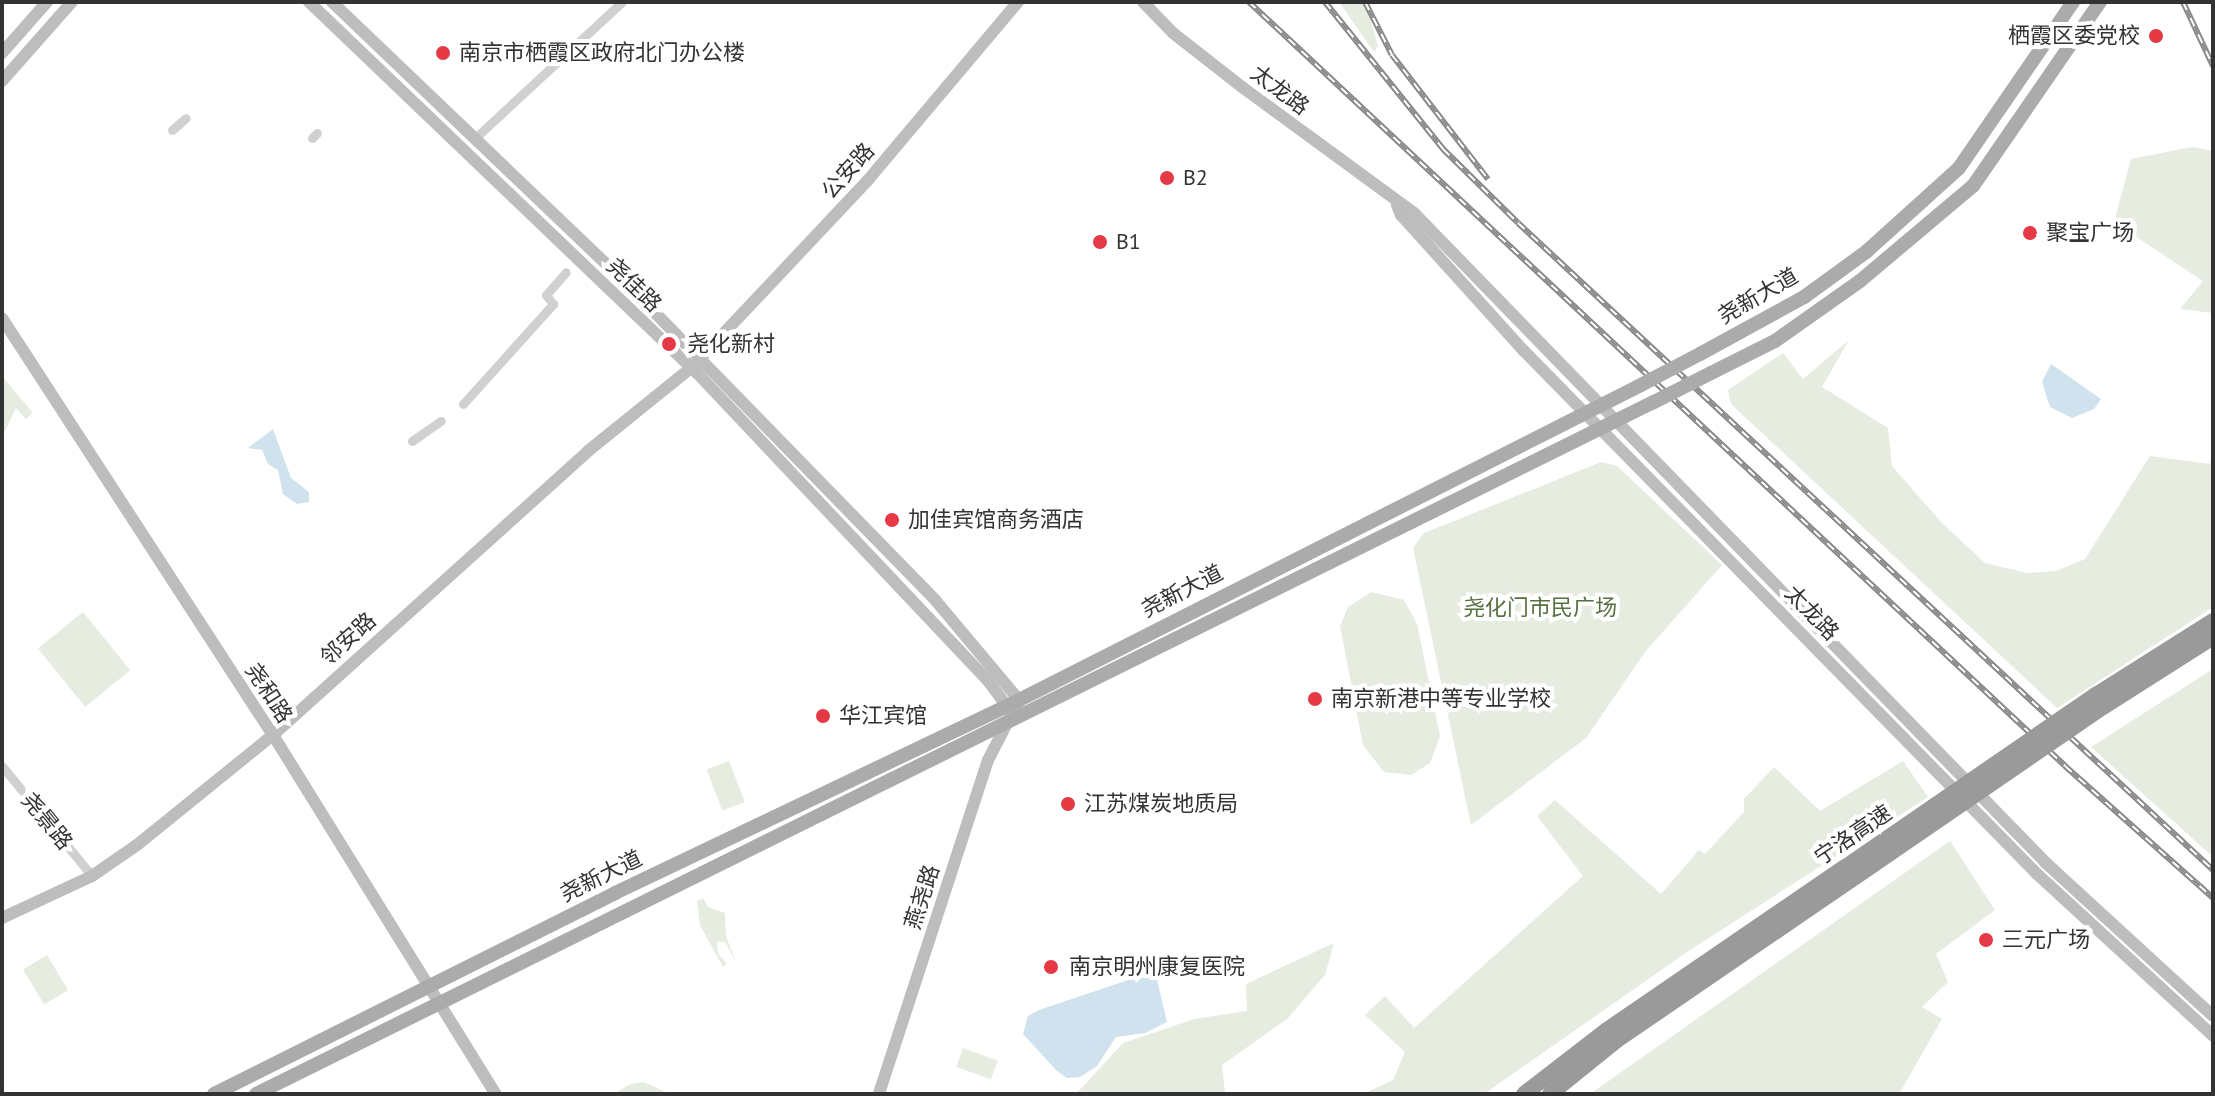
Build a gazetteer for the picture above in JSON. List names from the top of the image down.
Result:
{
  "streets": {
    "highway": ["宁洛高速"],
    "main road": [
      "太龙路",
      "公安路",
      "尧佳路",
      "尧新大道",
      "邻安路",
      "尧和路",
      "燕尧路"
    ],
    "street": ["尧景路"]
  },
  "crossings": [
    ["太龙路", "尧新大道"],
    ["公安路", "尧佳路"],
    ["公安路", "邻安路"],
    ["尧佳路", "尧新大道"],
    ["尧佳路", "邻安路"],
    ["尧佳路", "燕尧路"],
    ["尧新大道", "尧和路"],
    ["尧新大道", "燕尧路"],
    ["邻安路", "尧和路"],
    ["邻安路", "尧景路"]
  ],
  "parks": ["尧化门市民广场"],
  "places": [
    "栖霞区委党校",
    "南京市栖霞区政府北门办公楼",
    "B2",
    "聚宝广场",
    "B1",
    "尧化新村",
    "加佳宾馆商务酒店",
    "南京新港中等专业学校",
    "华江宾馆",
    "江苏煤炭地质局",
    "三元广场",
    "南京明州康复医院"
  ]
}
